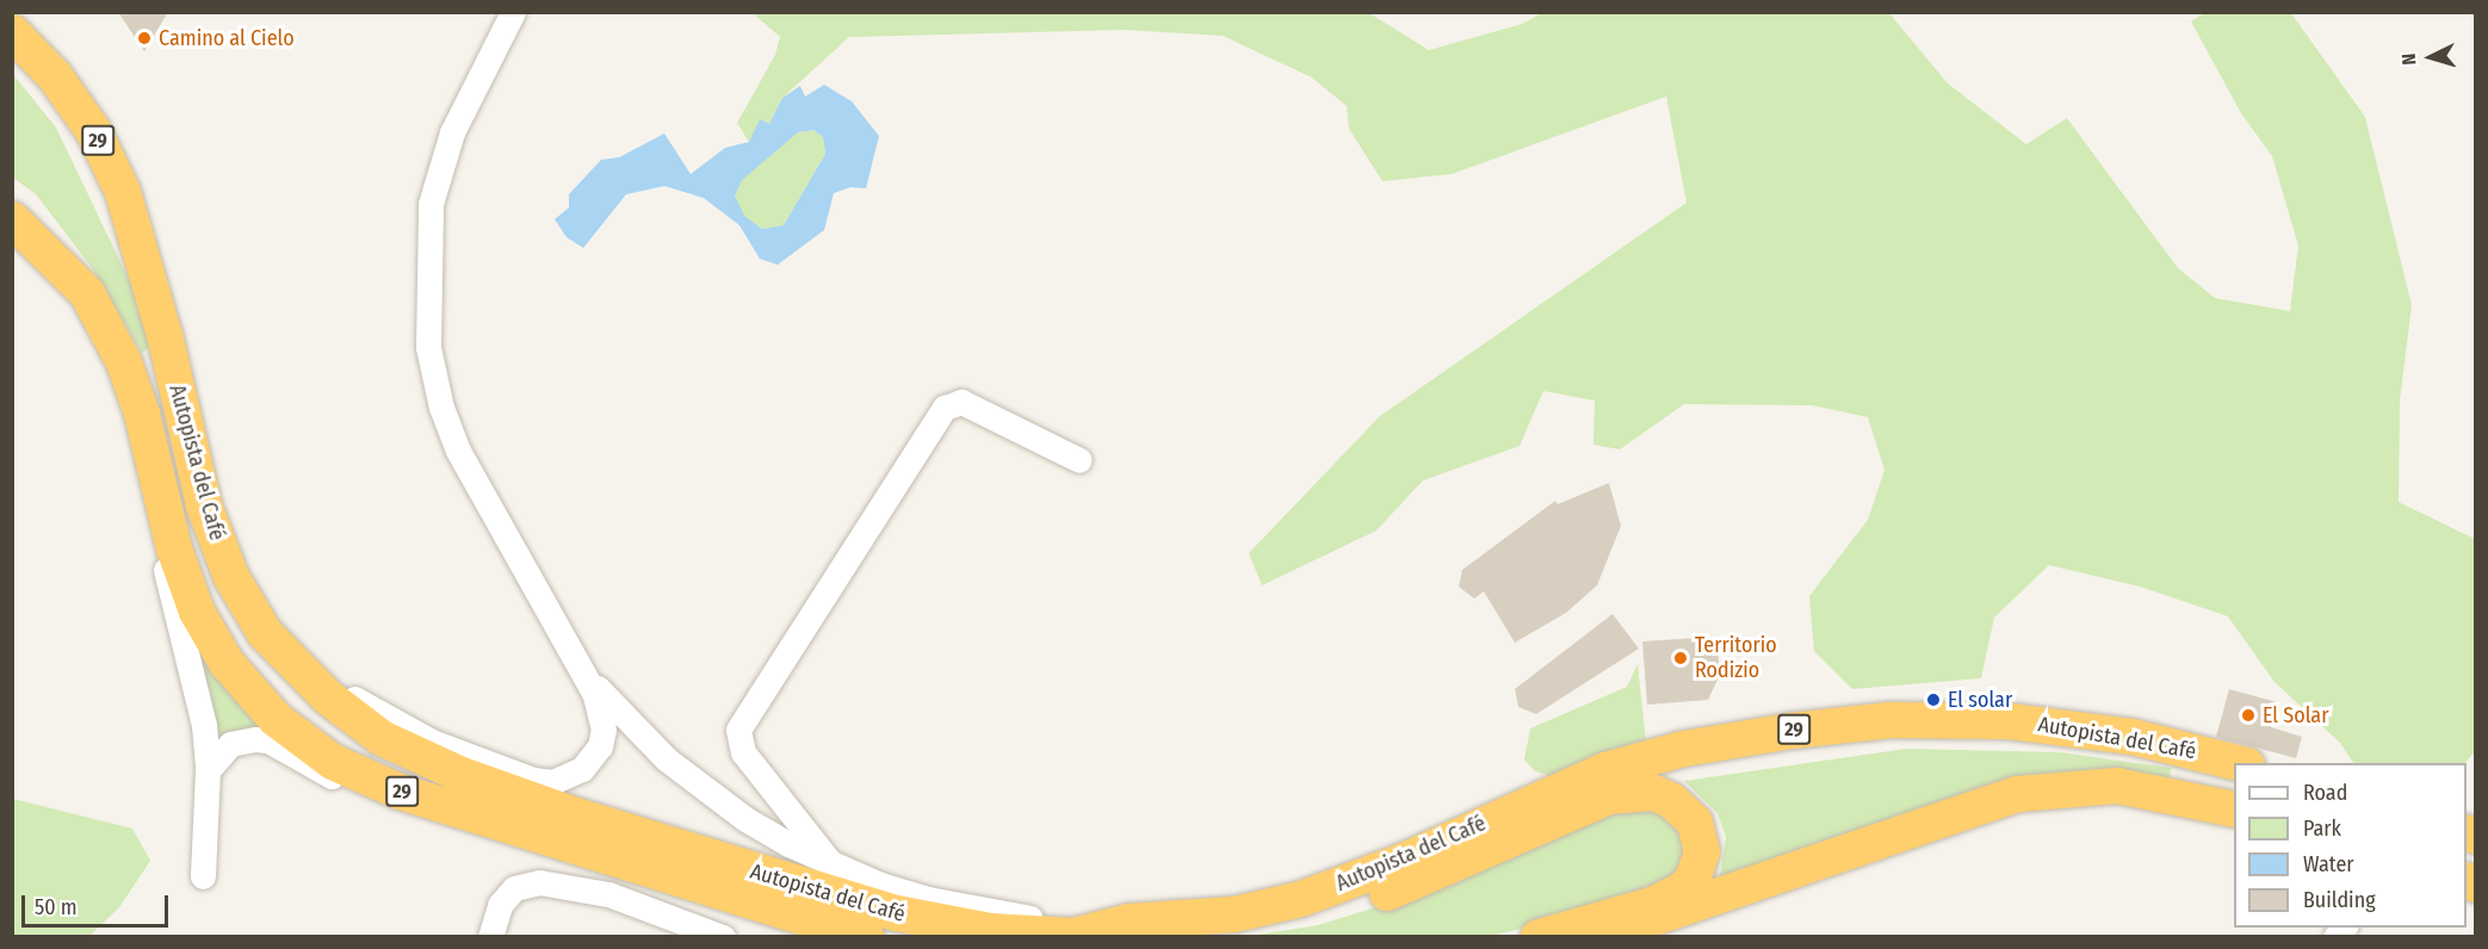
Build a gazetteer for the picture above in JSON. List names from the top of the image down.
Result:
{
  "streets": {
    "highway": ["29", "Autopista del Café"]
  },
  "places": [
    "Camino al Cielo",
    "Territorio Rodizio",
    "El solar",
    "El Solar"
  ],
  "legend": [
    "Road",
    "Park",
    "Water",
    "Building"
  ],
  "scale_bar": "50 m",
  "north": "left"
}
